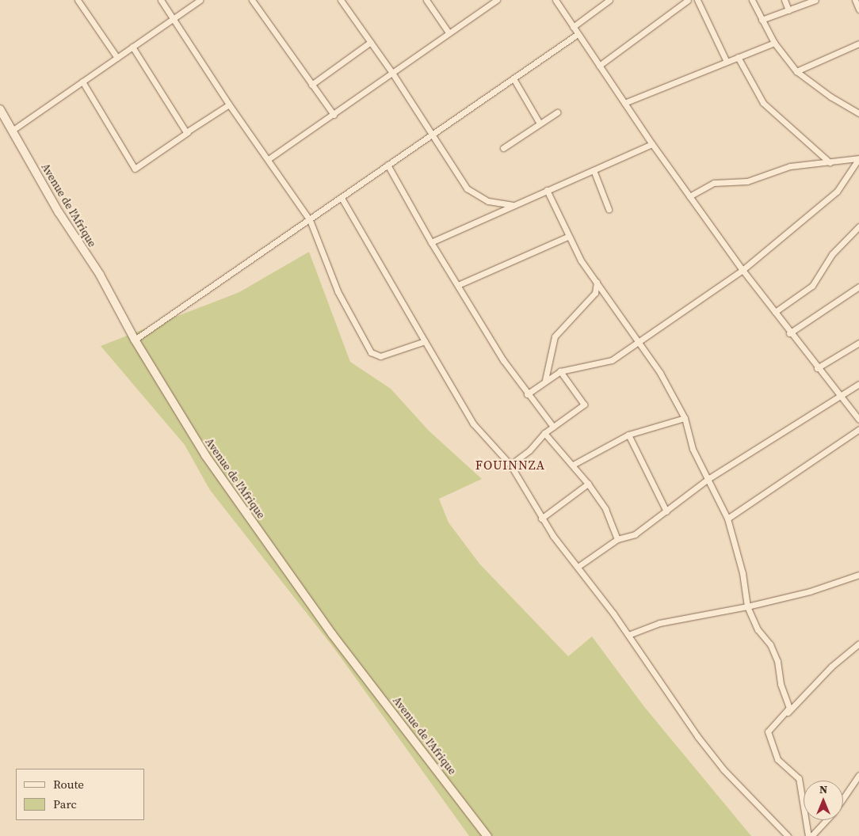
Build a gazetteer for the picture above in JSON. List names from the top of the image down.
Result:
{
  "streets": {
    "main road": ["Avenue de l'Afrique"]
  },
  "districts": ["FOUINNZA"],
  "legend": ["Route", "Parc"],
  "north": "top"
}
